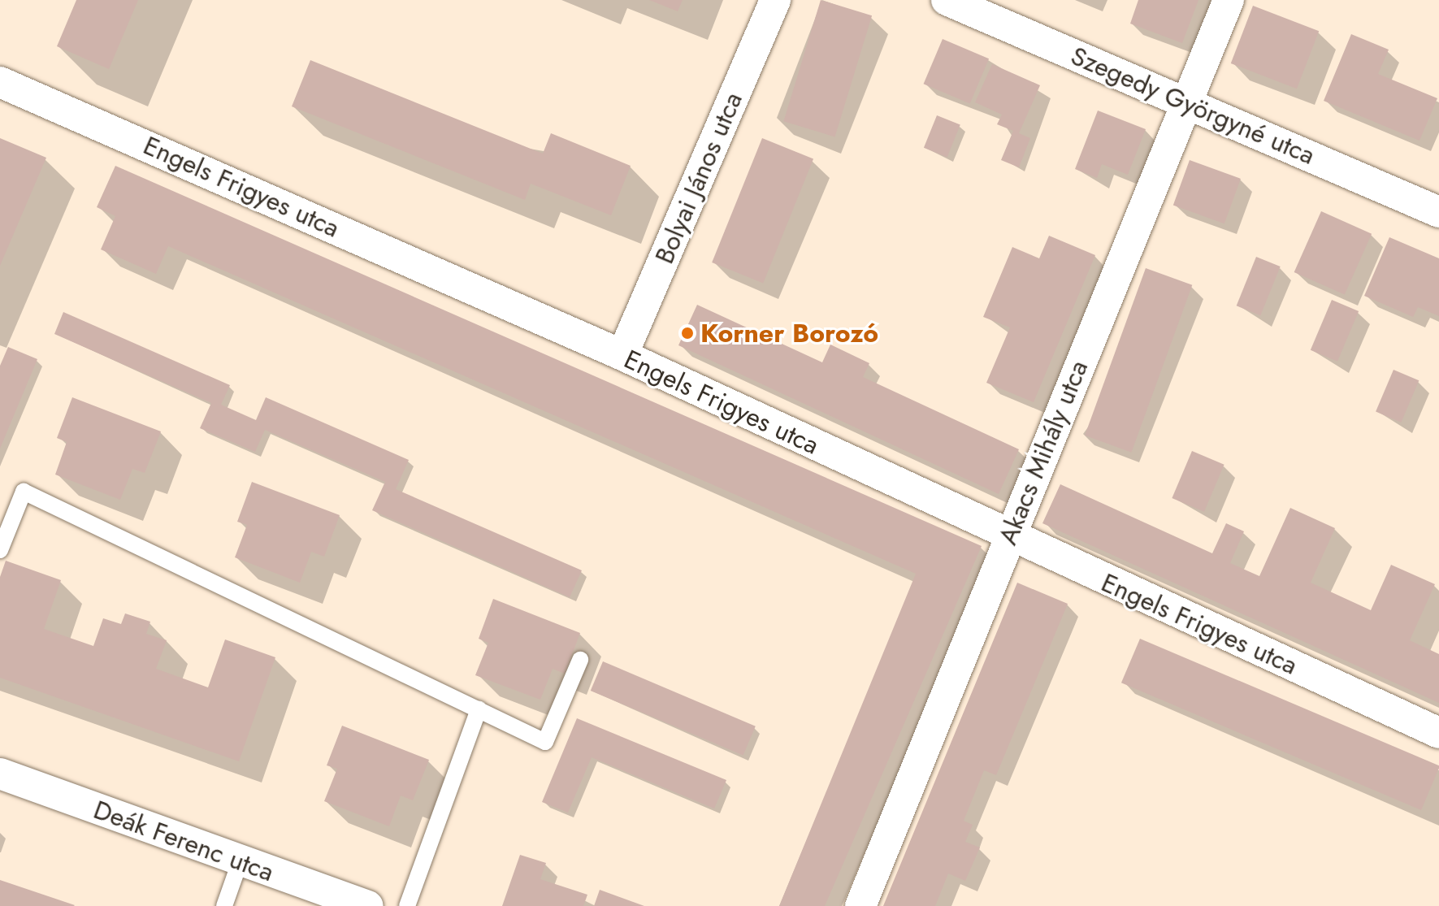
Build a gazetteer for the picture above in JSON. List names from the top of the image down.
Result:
{
  "streets": {
    "street": [
      "Szegedy Györgyné utca",
      "Bolyai János utca",
      "Engels Frigyes utca",
      "Akacs Mihály utca",
      "Deák Ferenc utca"
    ]
  },
  "crossings": [
    ["Szegedy Györgyné utca", "Akacs Mihály utca"],
    ["Bolyai János utca", "Engels Frigyes utca"],
    ["Engels Frigyes utca", "Akacs Mihály utca"]
  ],
  "places": ["Korner Borozó"]
}
